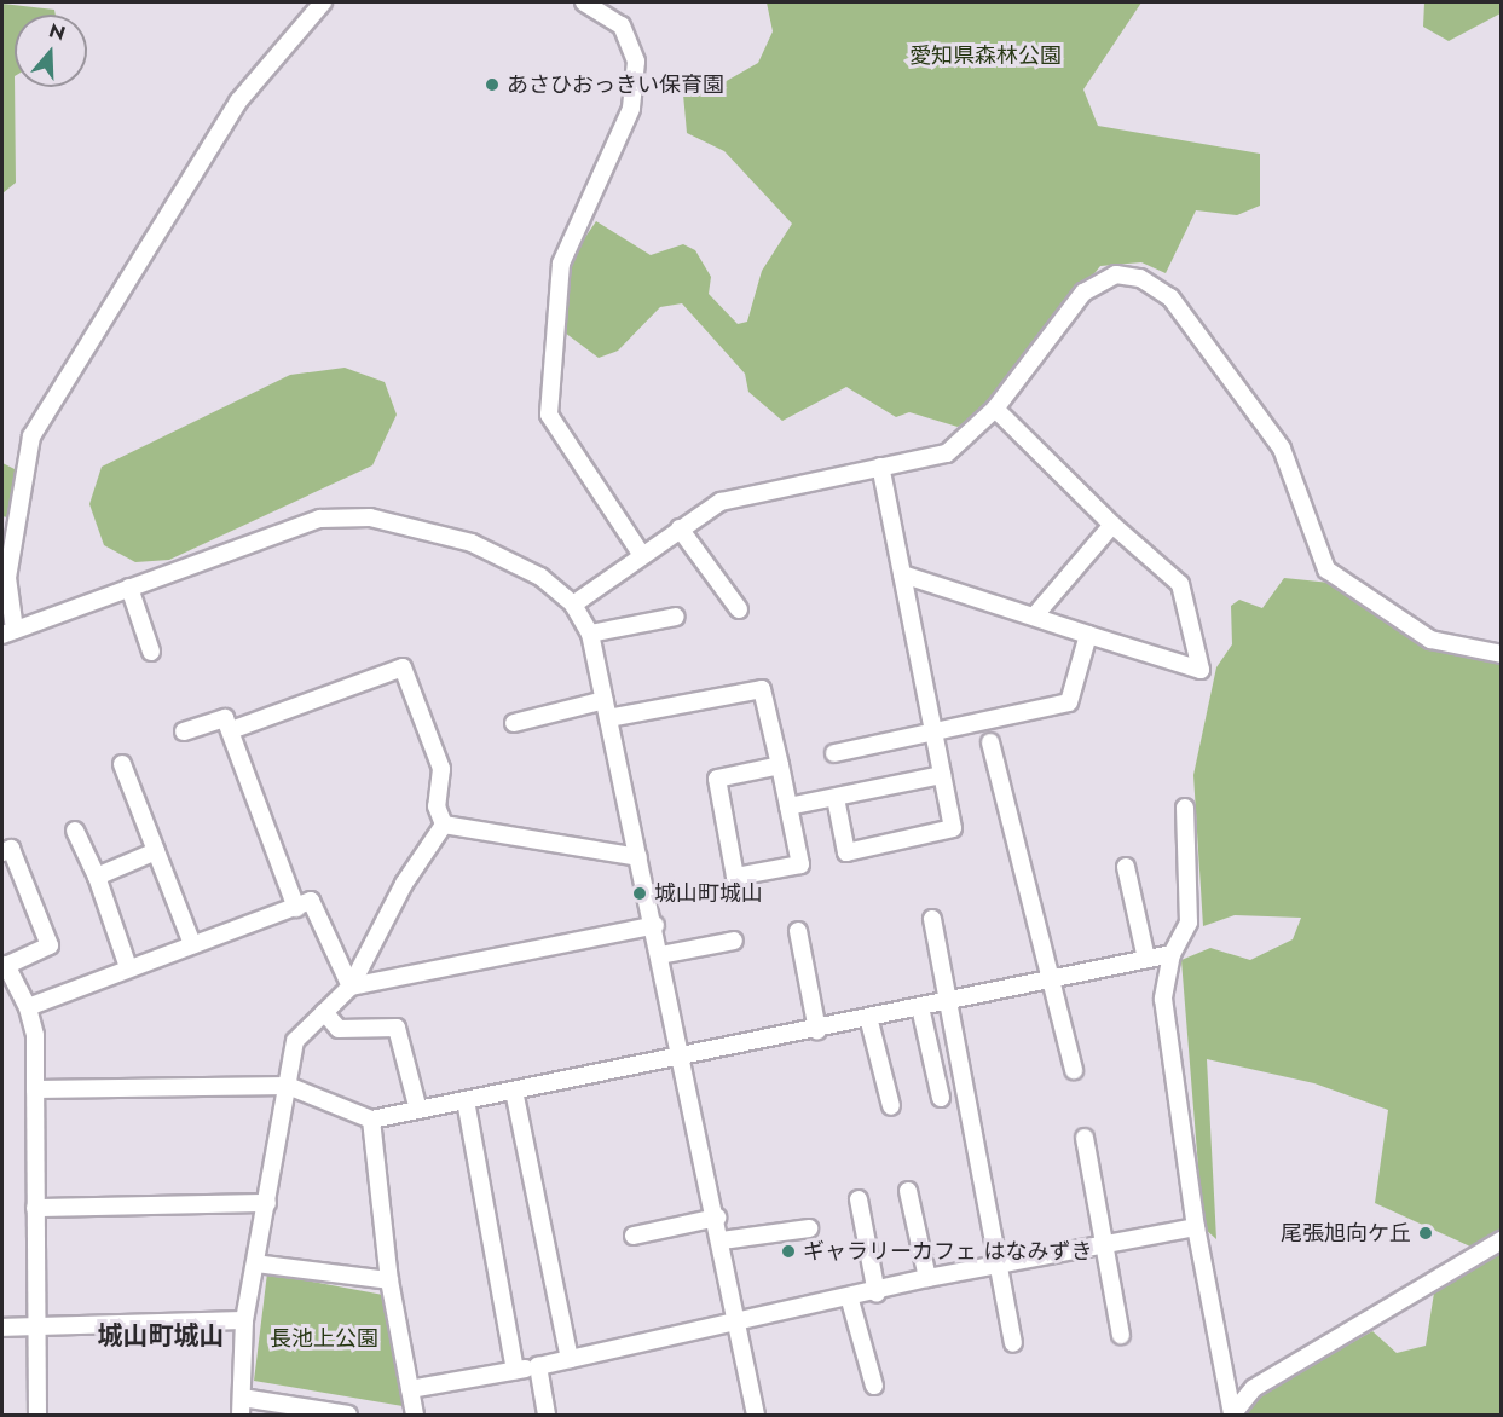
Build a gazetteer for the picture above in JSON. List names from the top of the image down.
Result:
{
  "districts": ["城山町城山"],
  "parks": ["愛知県森林公園", "長池上公園"],
  "places": [
    "あさひおっきい保育園",
    "城山町城山",
    "尾張旭向ケ丘",
    "ギャラリーカフェ はなみずき"
  ],
  "north": "top"
}
